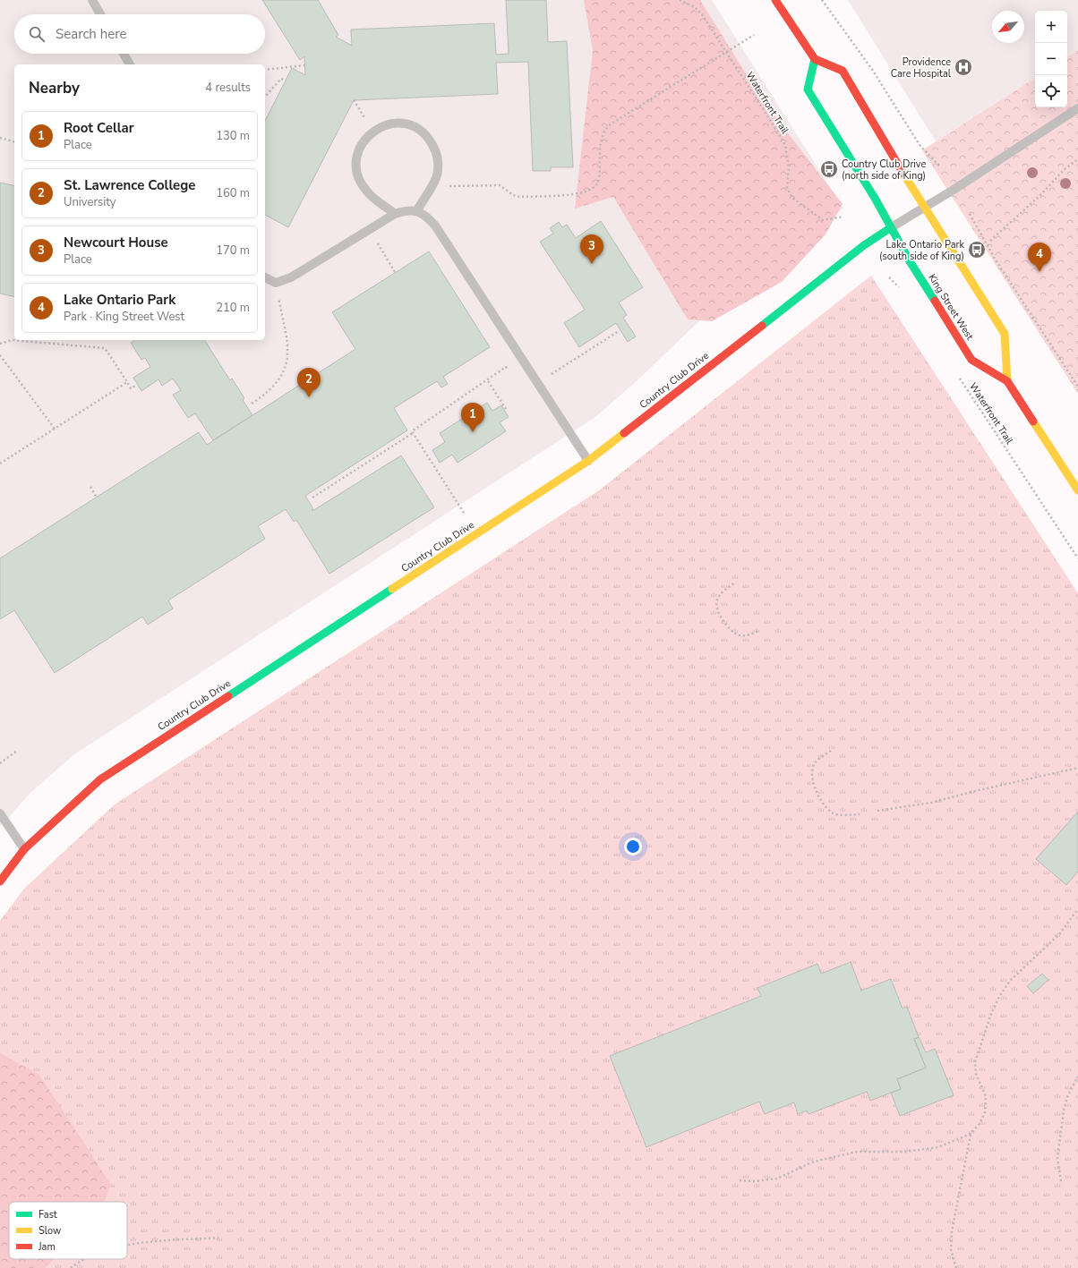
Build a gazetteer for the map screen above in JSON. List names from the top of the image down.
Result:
{
  "streets": {
    "street": ["King Street West", "Country Club Drive"],
    "path": ["Waterfront Trail"]
  },
  "crossings": [
    ["King Street West", "Country Club Drive"]
  ],
  "places": {
    "hospital": ["Providence Care Hospital"],
    "bus stop": ["Country Club Drive (north side of King)", "Lake Ontario Park (south side of King)"]
  },
  "legend": ["Fast", "Slow", "Jam"],
  "north": "bottom left",
  "page": {
    "map_buttons": ["+", "−"],
    "search": "Search here",
    "heading": ["Nearby", "4 results"],
    "list": [
      {
        "mark": "1",
        "name": "Root Cellar",
        "note": "Place",
        "value": "130 m"
      },
      {
        "mark": "2",
        "name": "St. Lawrence College",
        "note": "University",
        "value": "160 m"
      },
      {
        "mark": "3",
        "name": "Newcourt House",
        "note": "Place",
        "value": "170 m"
      },
      {
        "mark": "4",
        "name": "Lake Ontario Park",
        "note": "Park · King Street West",
        "value": "210 m"
      }
    ],
    "pins": [
      "3",
      "4",
      "2",
      "1"
    ]
  }
}
